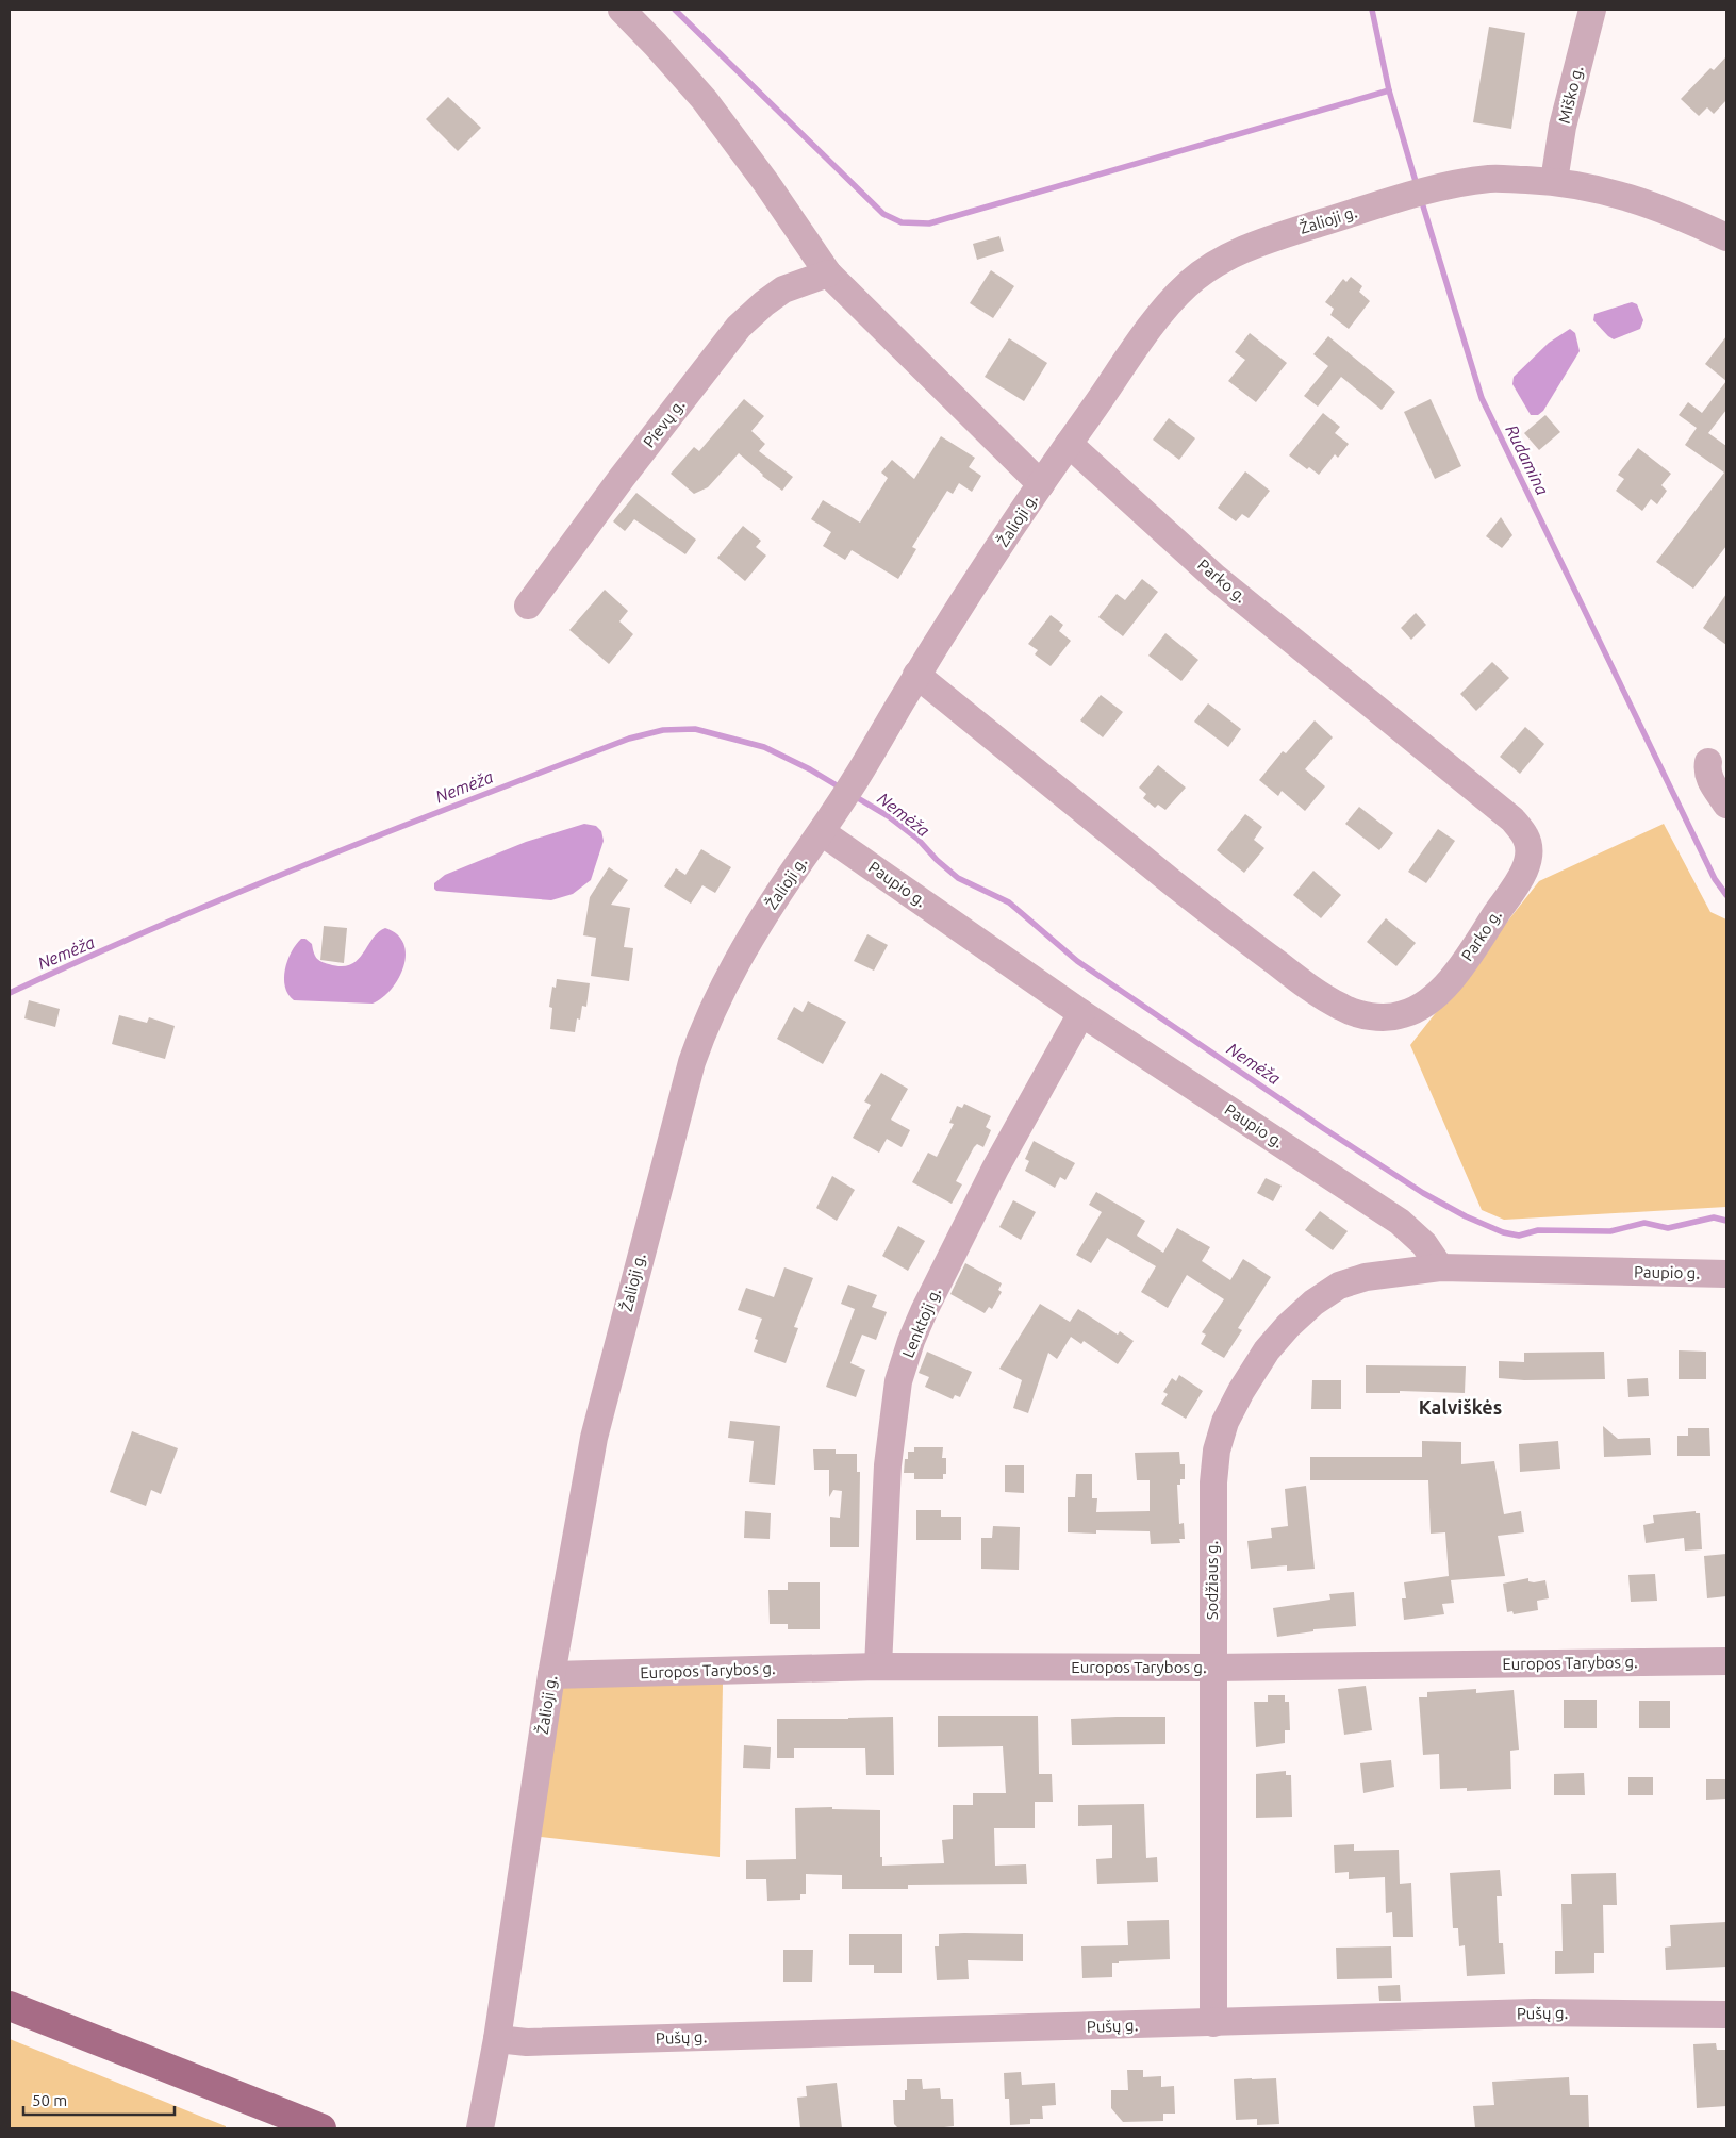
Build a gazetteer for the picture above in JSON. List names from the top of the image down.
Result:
{
  "streets": {
    "street": [
      "Miško g.",
      "Žalioji g.",
      "Pievų g.",
      "Parko g.",
      "Paupio g.",
      "Lenktoji g.",
      "Sodžiaus g.",
      "Europos Tarybos g.",
      "Pušų g."
    ]
  },
  "crossings": [
    ["Miško g.", "Žalioji g."],
    ["Žalioji g.", "Parko g."],
    ["Žalioji g.", "Paupio g."],
    ["Žalioji g.", "Europos Tarybos g."],
    ["Žalioji g.", "Pušų g."],
    ["Paupio g.", "Lenktoji g."],
    ["Paupio g.", "Sodžiaus g."],
    ["Lenktoji g.", "Europos Tarybos g."],
    ["Sodžiaus g.", "Europos Tarybos g."],
    ["Sodžiaus g.", "Pušų g."]
  ],
  "districts": ["Kalviškės"],
  "water": ["Rudamina", "Nemėža"],
  "scale_bar": "50 m"
}
